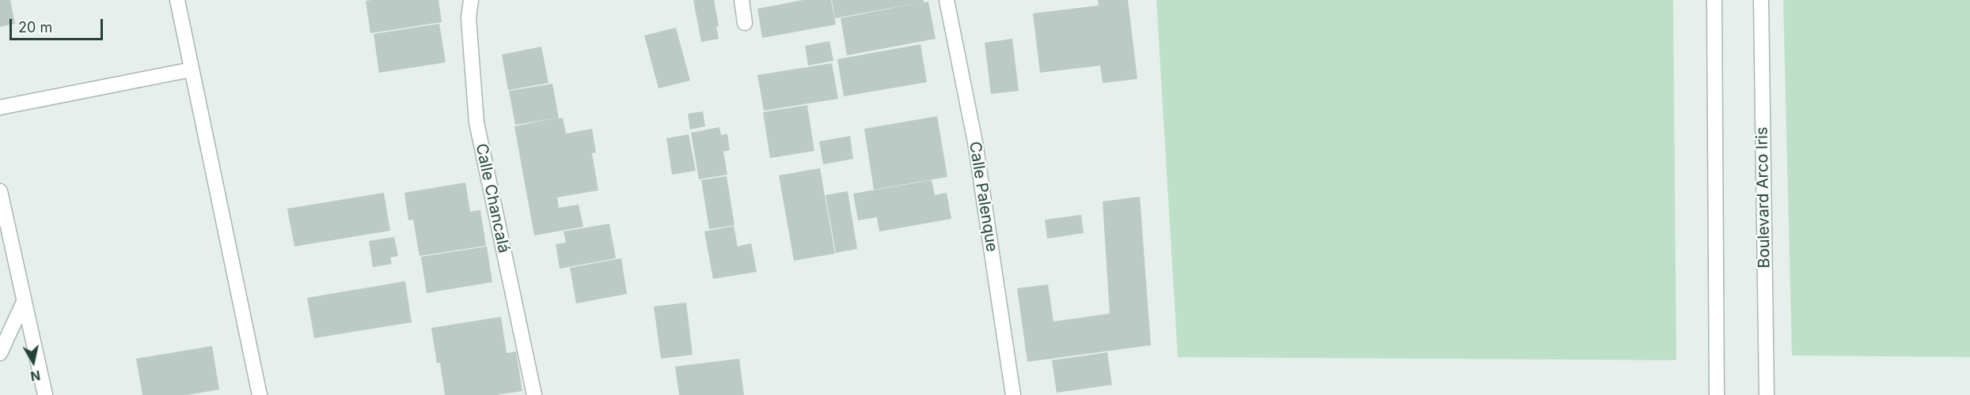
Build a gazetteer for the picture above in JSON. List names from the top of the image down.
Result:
{
  "streets": {
    "street": ["Calle Palenque", "Boulevard Arco Iris", "Calle Chancalá"]
  },
  "scale_bar": "20 m",
  "north": "bottom"
}
